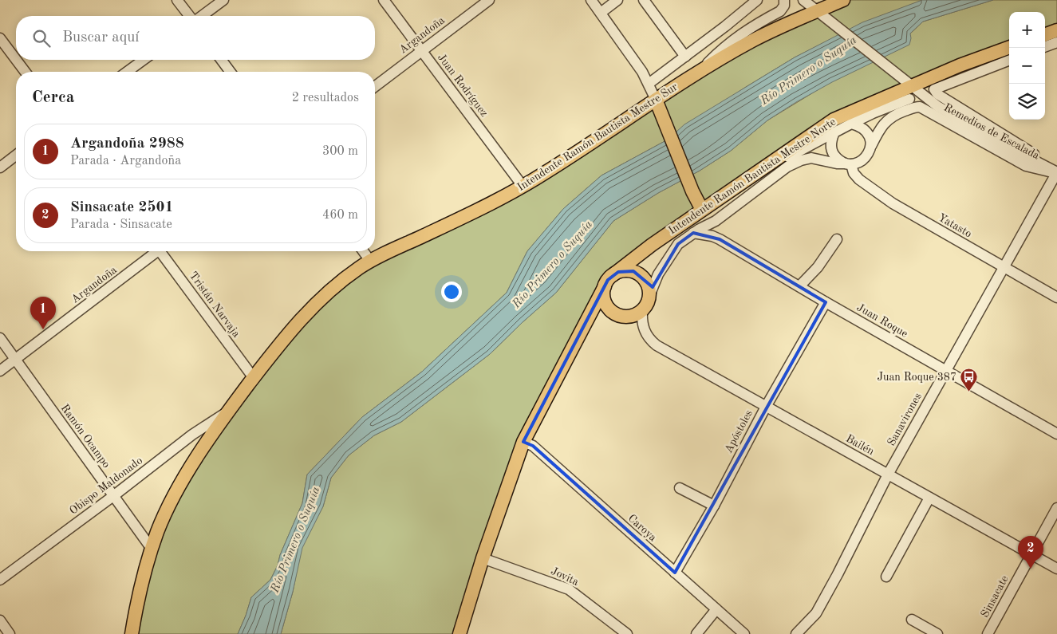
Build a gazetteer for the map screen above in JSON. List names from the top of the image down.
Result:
{
  "streets": {
    "main road": ["Intendente Ramón Bautista Mestre Sur", "Intendente Ramón Bautista Mestre Norte"],
    "street": [
      "Argandoña",
      "Juan Rodríguez",
      "Remedios de Escalada",
      "Yatasto",
      "Tristán Narvaja",
      "Juan Roque",
      "Sanavirones",
      "Apóstoles",
      "Ramón Ocampo",
      "Bailén",
      "Obispo Maldonado",
      "Caroya",
      "Jovita",
      "Sinsacate"
    ]
  },
  "crossings": [
    ["Argandoña", "Juan Rodríguez"],
    ["Argandoña", "Ramón Ocampo"],
    ["Juan Rodríguez", "Intendente Ramón Bautista Mestre Sur"],
    ["Remedios de Escalada", "Intendente Ramón Bautista Mestre Norte"],
    ["Remedios de Escalada", "Sanavirones"],
    ["Intendente Ramón Bautista Mestre Sur", "Tristán Narvaja"],
    ["Intendente Ramón Bautista Mestre Sur", "Ramón Ocampo"],
    ["Intendente Ramón Bautista Mestre Sur", "Obispo Maldonado"],
    ["Intendente Ramón Bautista Mestre Norte", "Bailén"],
    ["Yatasto", "Sanavirones"],
    ["Juan Roque", "Sanavirones"],
    ["Juan Roque", "Apóstoles"],
    ["Sanavirones", "Bailén"],
    ["Apóstoles", "Bailén"],
    ["Apóstoles", "Caroya"],
    ["Ramón Ocampo", "Obispo Maldonado"],
    ["Bailén", "Sinsacate"]
  ],
  "water": ["Río Primero o Suquía"],
  "places": {
    "bus stop": ["Juan Roque 387"]
  },
  "page": {
    "map_buttons": ["+", "−"],
    "search": "Buscar aquí",
    "heading": ["Cerca", "2 resultados"],
    "list": [
      {
        "mark": "1",
        "name": "Argandoña 2988",
        "note": "Parada · Argandoña",
        "value": "300 m"
      },
      {
        "mark": "2",
        "name": "Sinsacate 2501",
        "note": "Parada · Sinsacate",
        "value": "460 m"
      }
    ],
    "pins": ["1", "2"]
  }
}
